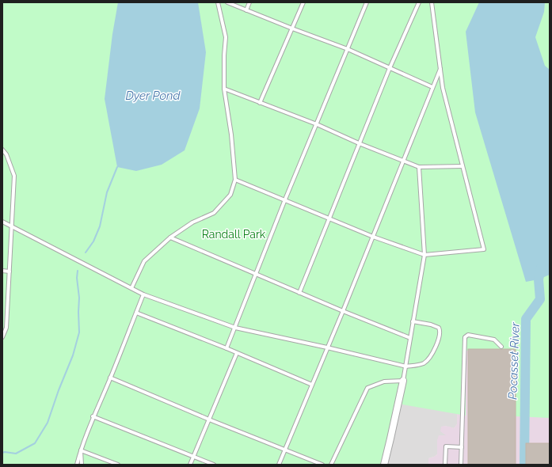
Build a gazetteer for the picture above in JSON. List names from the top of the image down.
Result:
{
  "water": ["Dyer Pond", "Pocasset River"],
  "parks": ["Randall Park"]
}
